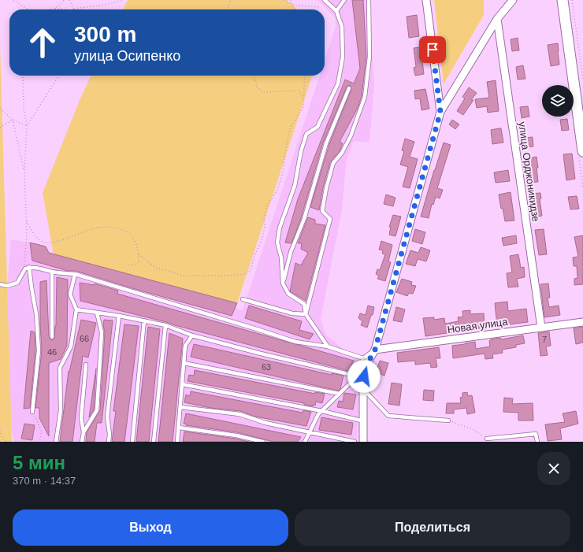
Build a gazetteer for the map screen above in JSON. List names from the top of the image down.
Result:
{
  "streets": {
    "street": ["улица Орджоникидзе", "Новая улица"]
  },
  "crossings": [
    ["улица Орджоникидзе", "Новая улица"]
  ],
  "house_numbers": [
    "66",
    "7",
    "46",
    "63"
  ],
  "page": {
    "turn": ["300 m", "улица Осипенко"],
    "heading": ["5 мин", "370 m · 14:37"],
    "buttons": ["Выход", "Поделиться"]
  }
}
